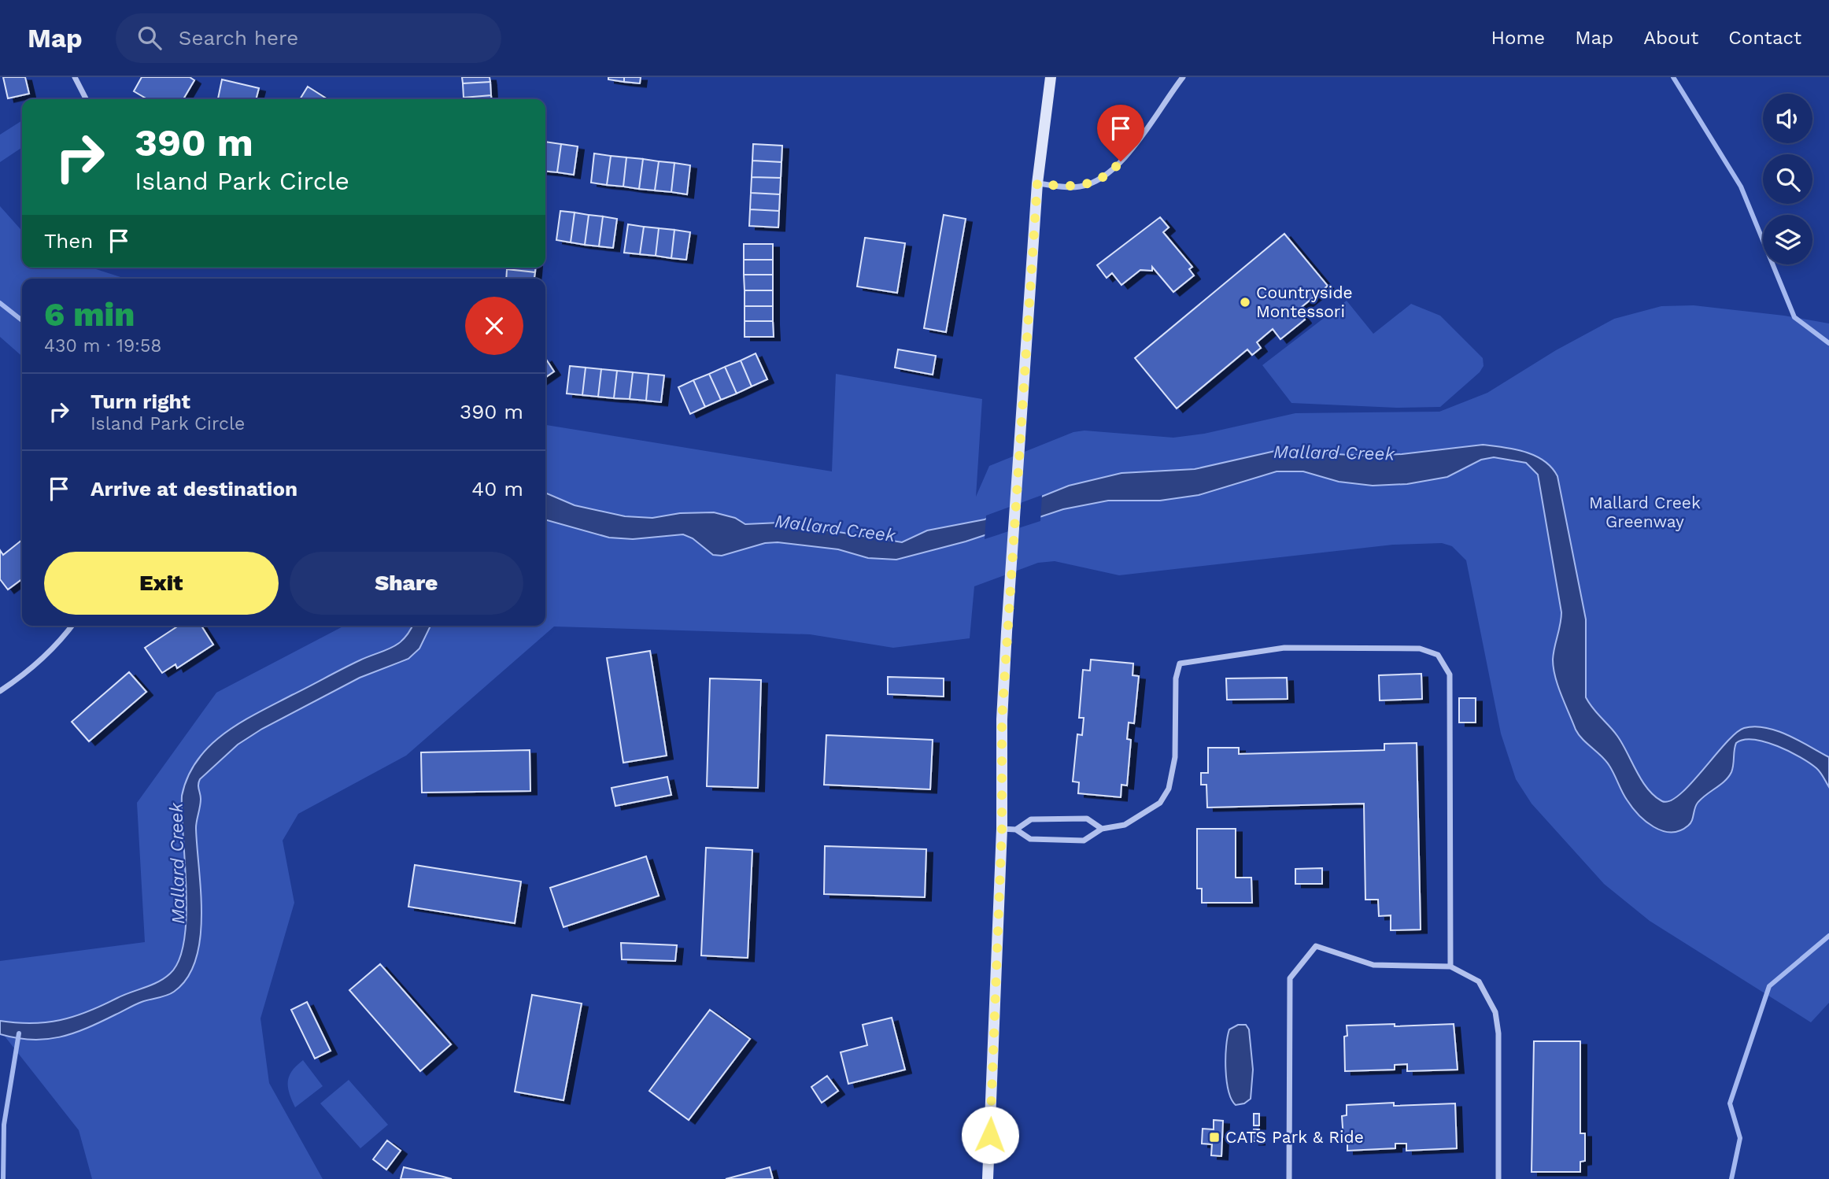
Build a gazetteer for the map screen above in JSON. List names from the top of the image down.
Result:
{
  "water": ["Mallard Creek"],
  "parks": ["Mallard Creek Greenway"],
  "places": {
    "other": ["Countryside Montessori"],
    "transit": ["CATS Park & Ride"]
  },
  "page": {
    "header": "Map",
    "search": "Search here",
    "nav": [
      "Home",
      "Map",
      "About",
      "Contact"
    ],
    "turn": ["390 m", "Island Park Circle"],
    "then": "Then",
    "heading": ["6 min", "430 m · 19:58"],
    "list": [
      {
        "name": "Turn right",
        "note": "Island Park Circle",
        "value": "390 m"
      },
      {
        "name": "Arrive at destination",
        "value": "40 m"
      }
    ],
    "buttons": ["Exit", "Share"]
  }
}
